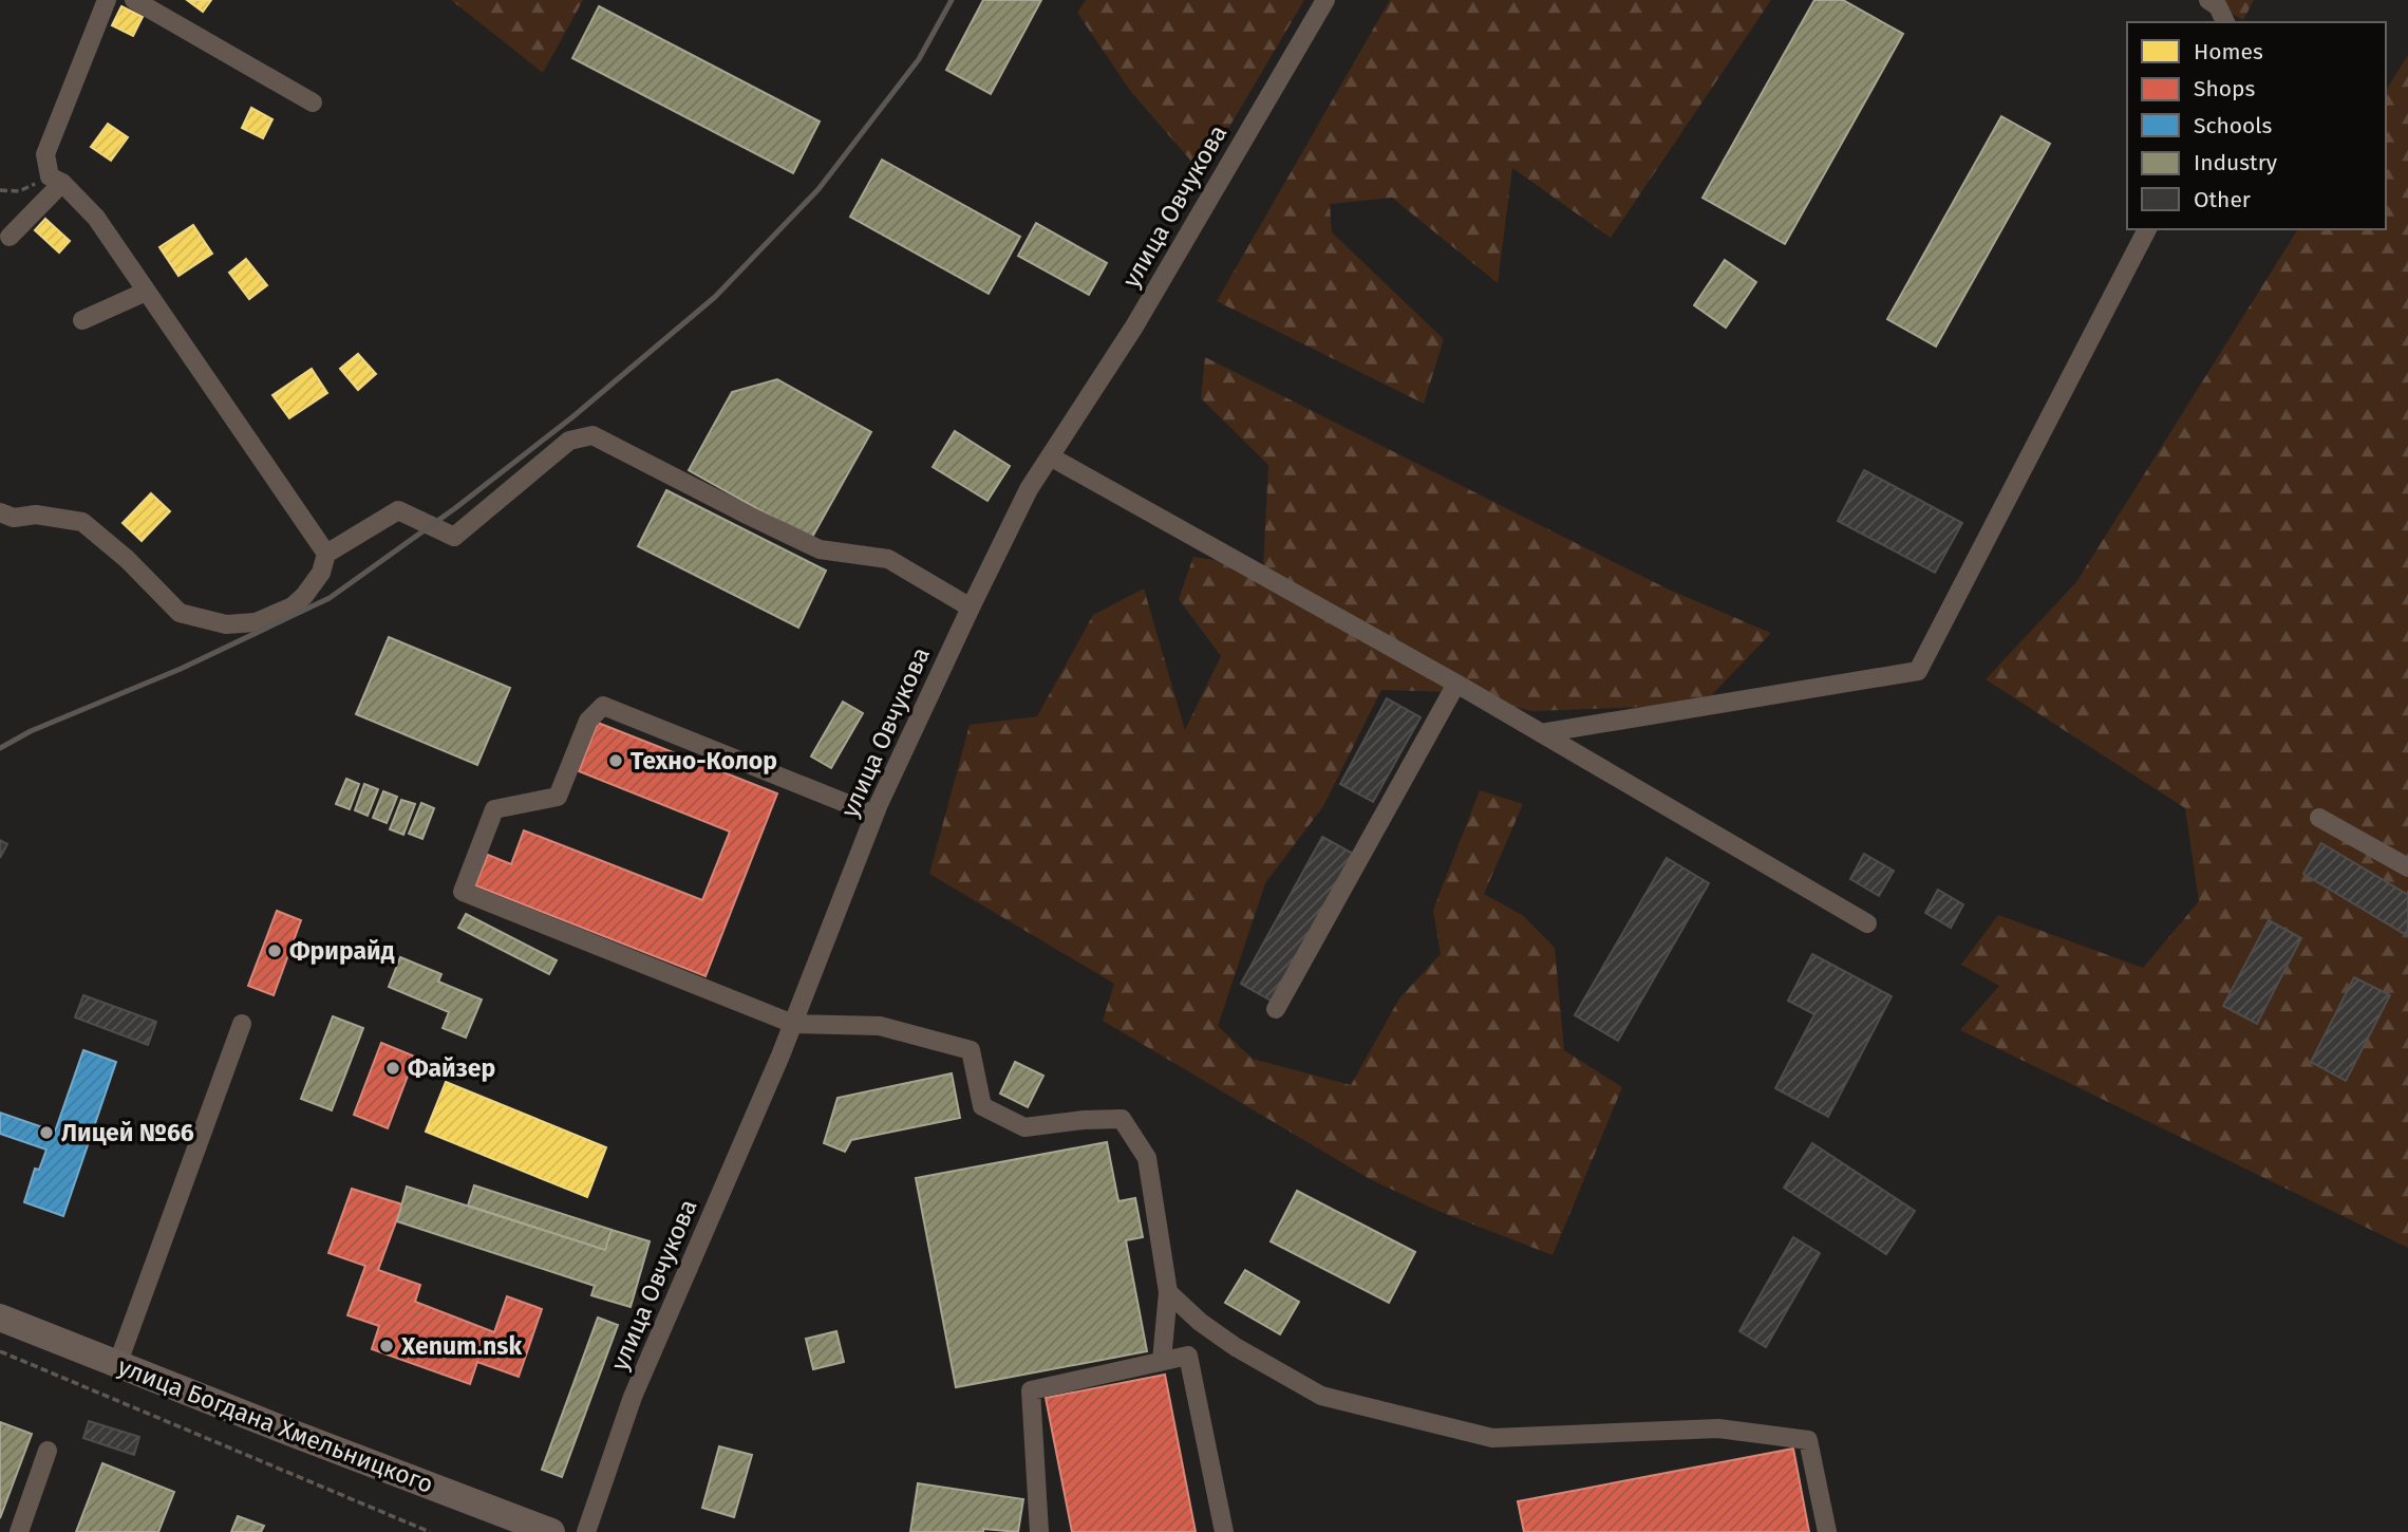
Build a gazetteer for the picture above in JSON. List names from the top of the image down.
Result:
{
  "streets": {
    "highway": ["улица Богдана Хмельницкого"],
    "street": ["улица Овчукова"]
  },
  "places": [
    "Техно-Колор",
    "Фрирайд",
    "Файзер",
    "Лицей №66",
    "Xenum.nsk"
  ],
  "legend": [
    "Homes",
    "Shops",
    "Schools",
    "Industry",
    "Other"
  ]
}
